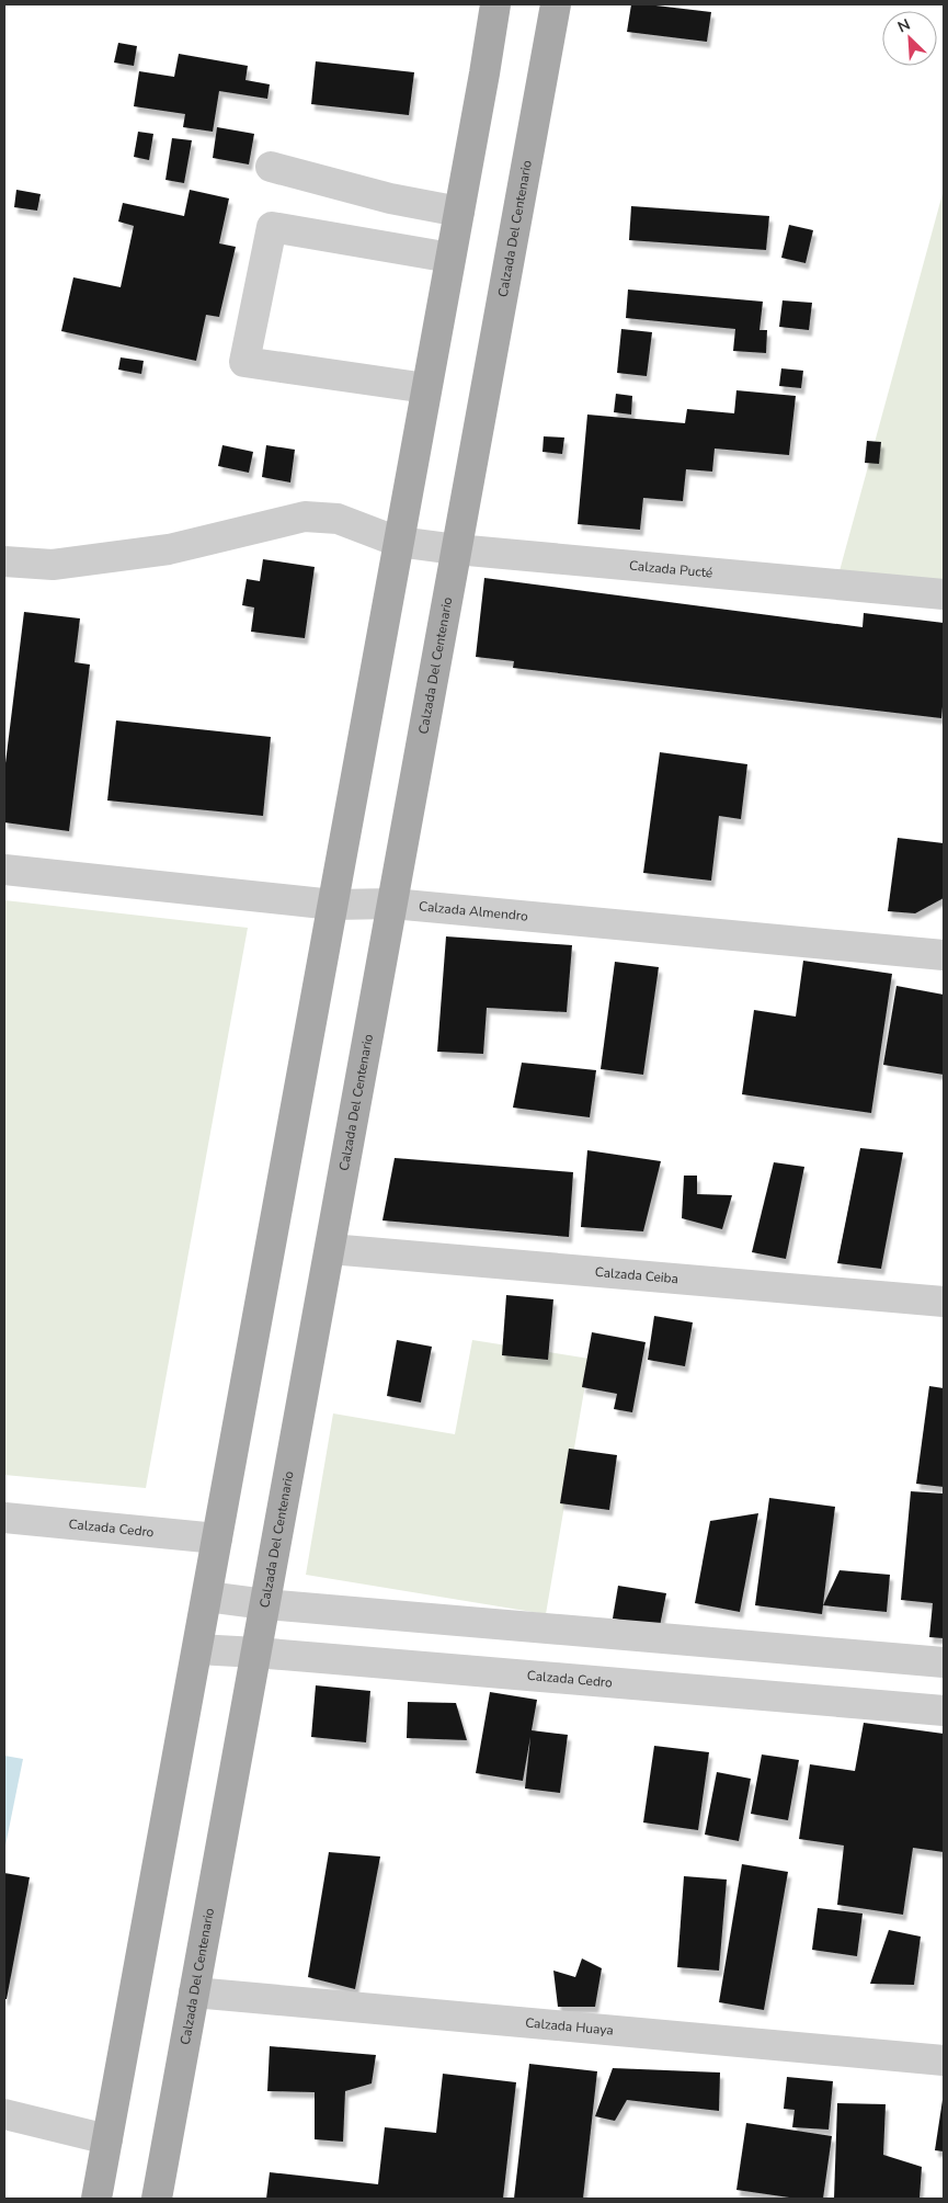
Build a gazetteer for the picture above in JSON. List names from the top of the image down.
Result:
{
  "streets": {
    "main road": ["Calzada Del Centenario"],
    "street": [
      "Calzada Pucté",
      "Calzada Almendro",
      "Calzada Ceiba",
      "Calzada Cedro",
      "Calzada Huaya"
    ]
  },
  "crossings": [
    ["Calzada Del Centenario", "Calzada Pucté"],
    ["Calzada Del Centenario", "Calzada Almendro"],
    ["Calzada Del Centenario", "Calzada Ceiba"],
    ["Calzada Del Centenario", "Calzada Cedro"],
    ["Calzada Del Centenario", "Calzada Huaya"]
  ],
  "north": "top left"
}
